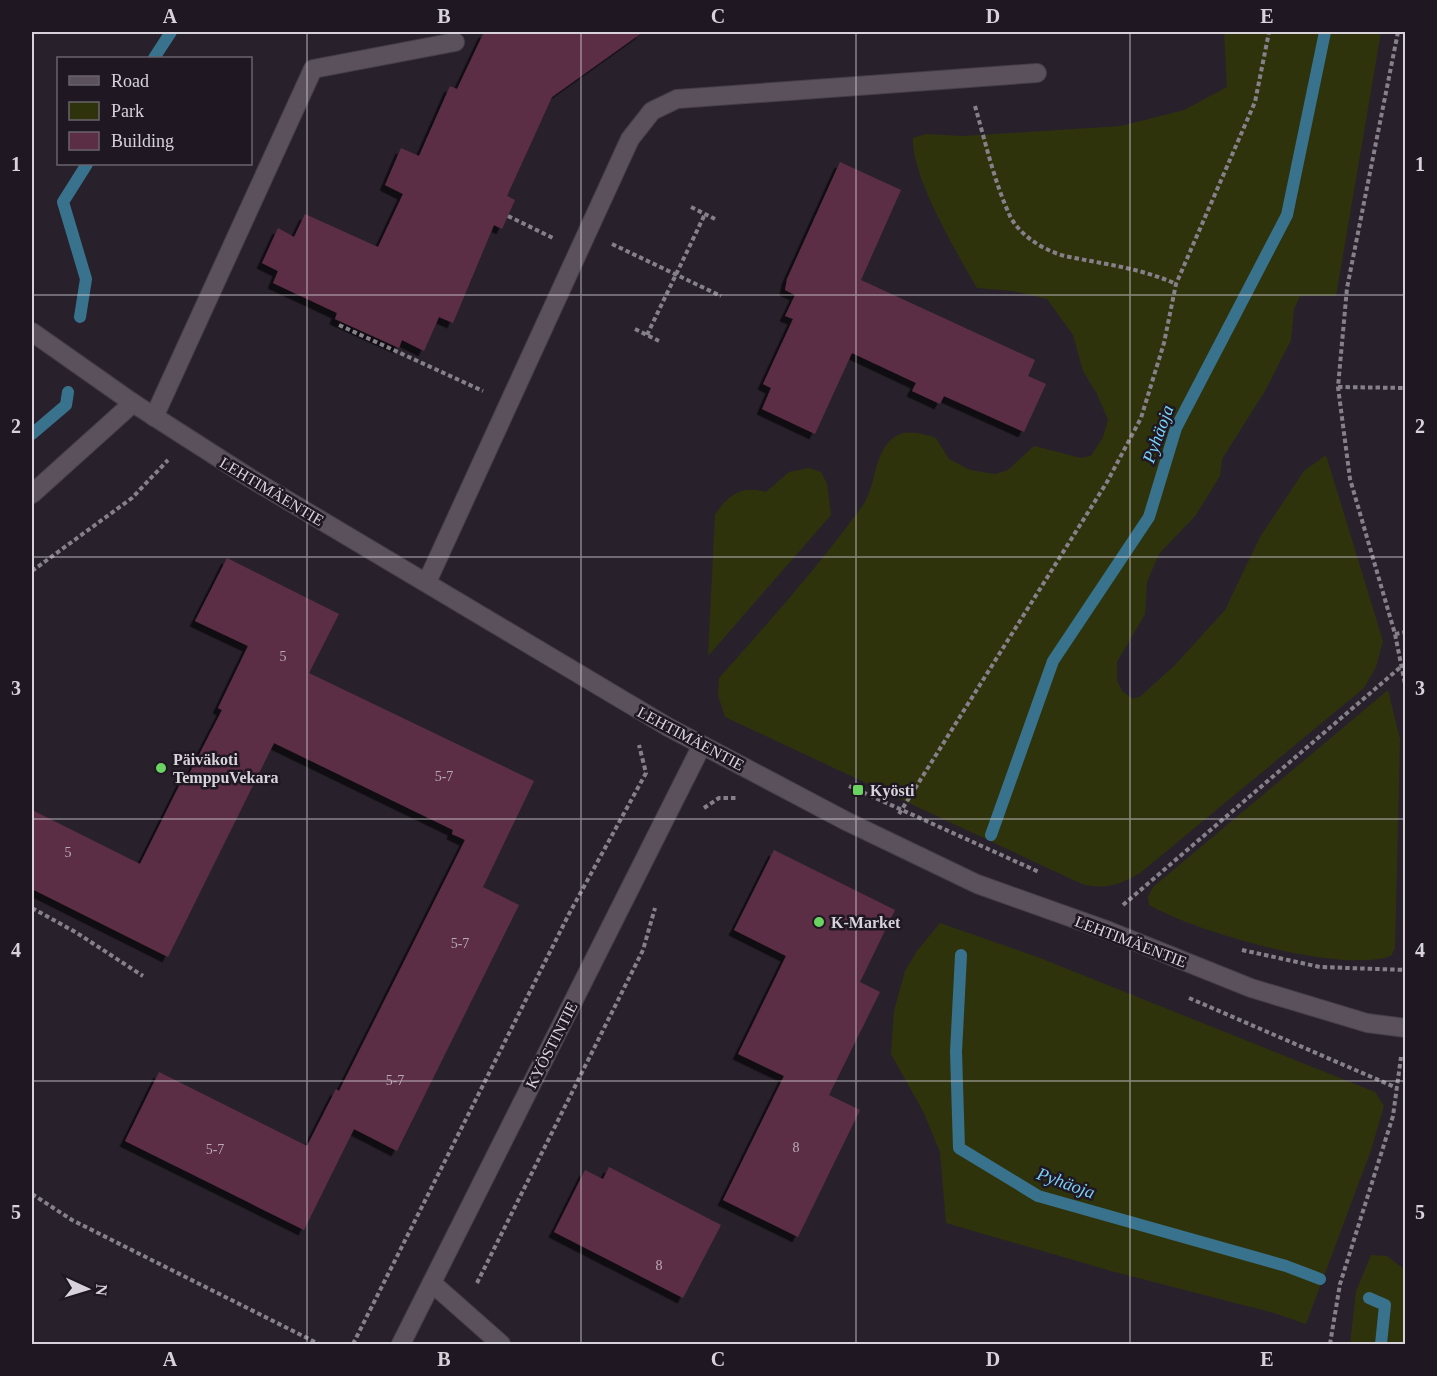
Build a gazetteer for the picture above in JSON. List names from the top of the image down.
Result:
{
  "streets": {
    "street": ["LEHTIMÄENTIE", "KYÖSTINTIE"]
  },
  "crossings": [
    ["LEHTIMÄENTIE", "KYÖSTINTIE"]
  ],
  "water": ["Pyhäoja"],
  "places": {
    "other": ["Päiväkoti TemppuVekara", "K-Market"],
    "transit": ["Kyösti"]
  },
  "house_numbers": [
    "5",
    "5-7",
    "5",
    "5-7",
    "5-7",
    "8",
    "5-7",
    "8"
  ],
  "legend": ["Road", "Park", "Building"],
  "north": "right",
  "grid": {
    "columns": [
      "A",
      "B",
      "C",
      "D",
      "E"
    ],
    "rows": [
      "1",
      "2",
      "3",
      "4",
      "5"
    ]
  }
}
